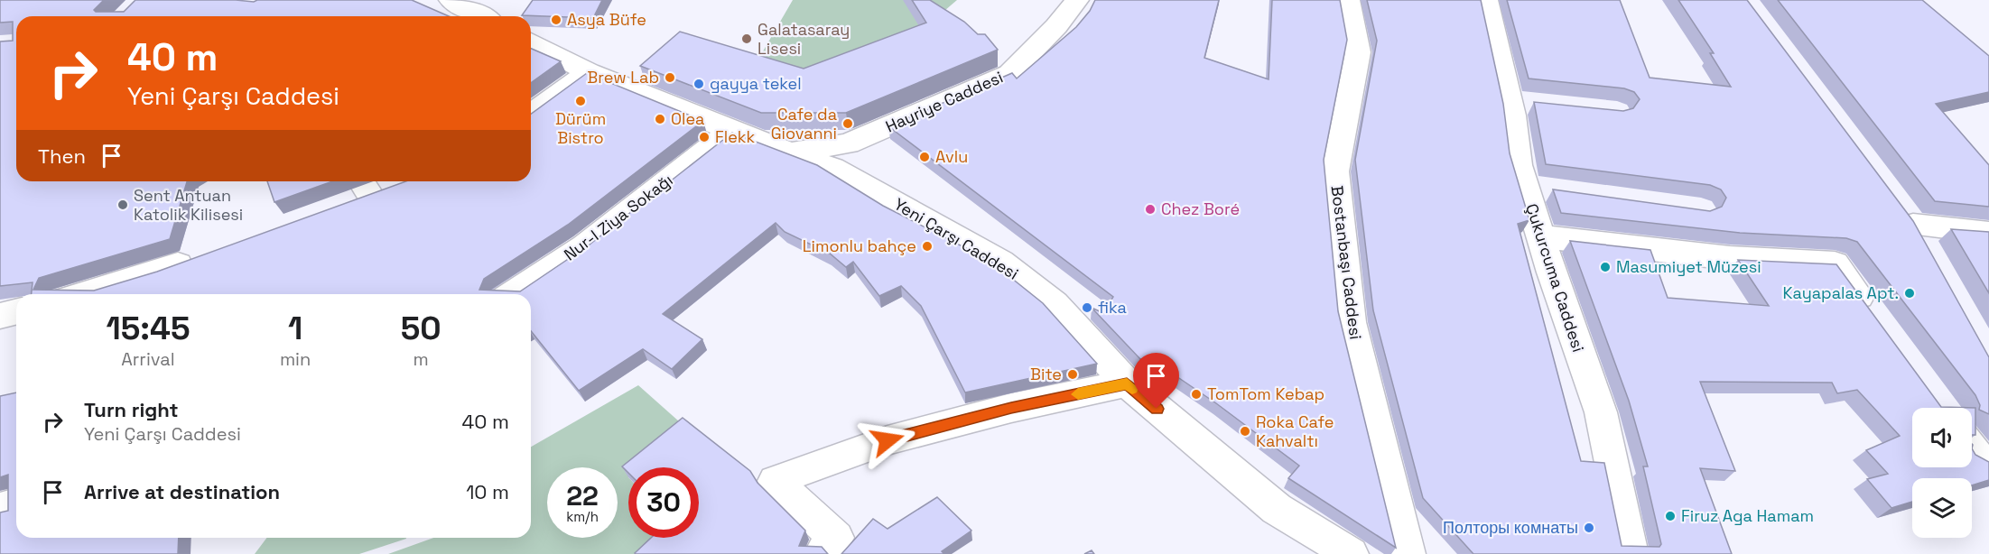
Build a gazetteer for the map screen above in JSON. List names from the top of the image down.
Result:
{
  "streets": {
    "street": [
      "Hayriye Caddesi",
      "Nur-I Ziya Sokağı",
      "Yeni Çarşı Caddesi",
      "Bostanbaşı Caddesi",
      "Çukurcuma Caddesi"
    ]
  },
  "crossings": [
    ["Hayriye Caddesi", "Yeni Çarşı Caddesi"],
    ["Nur-I Ziya Sokağı", "Yeni Çarşı Caddesi"]
  ],
  "places": [
    "Asya Büfe",
    "Galatasaray Lisesi",
    "Brew Lab",
    "gayya tekel",
    "Dürüm Bistro",
    "Olea",
    "Cafe da Giovanni",
    "Flekk",
    "Avlu",
    "Sent Antuan Katolik Kilisesi",
    "Chez Boré",
    "Limonlu bahçe",
    "Masumiyet Müzesi",
    "Kayapalas Apt.",
    "fika",
    "Bite",
    "TomTom Kebap",
    "Roka Cafe Kahvaltı",
    "Firuz Aga Hamam",
    "Полторы комнаты"
  ],
  "page": {
    "turn": ["40 m", "Yeni Çarşı Caddesi"],
    "then": "Then",
    "eta": [
      "15:45",
      "Arrival",
      "1",
      "min",
      "50",
      "m"
    ],
    "list": [
      {
        "name": "Turn right",
        "note": "Yeni Çarşı Caddesi",
        "value": "40 m"
      },
      {
        "name": "Arrive at destination",
        "value": "10 m"
      }
    ],
    "speed": "22 km/h",
    "limit": "30"
  }
}
